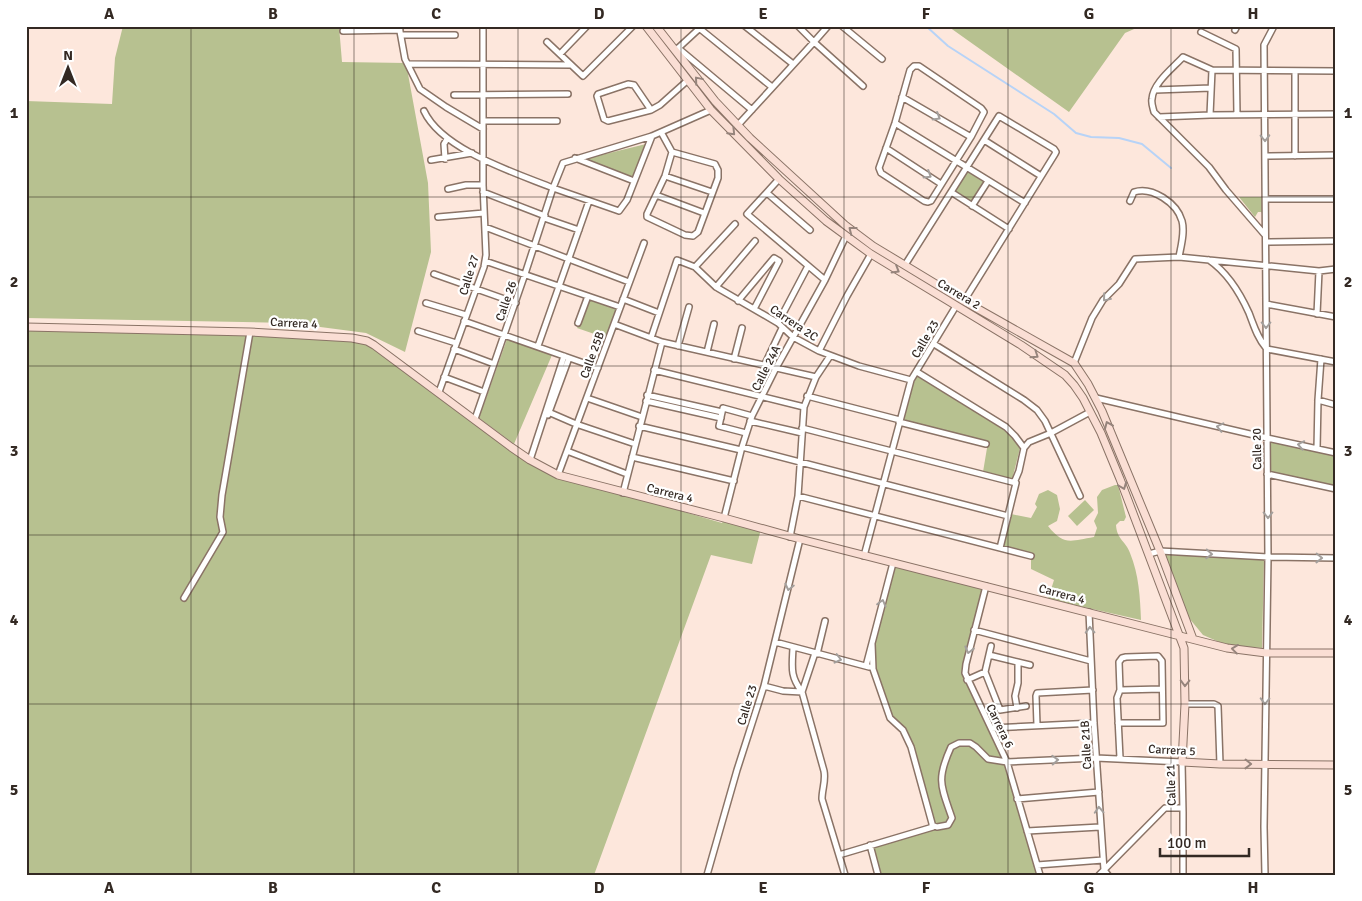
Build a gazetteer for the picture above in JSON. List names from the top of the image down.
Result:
{
  "streets": {
    "main road": [
      "Carrera 2",
      "Carrera 4",
      "Carrera 5",
      "Calle 21"
    ],
    "street": [
      "Calle 27",
      "Calle 26",
      "Carrera 2C",
      "Calle 23",
      "Calle 25B",
      "Calle 24A",
      "Calle 20",
      "Carrera 6",
      "Calle 21B"
    ]
  },
  "crossings": [
    ["Calle 27", "Carrera 4"],
    ["Carrera 2", "Carrera 4"],
    ["Carrera 2", "Calle 23"],
    ["Carrera 2", "Calle 24A"],
    ["Carrera 2", "Calle 21"],
    ["Calle 26", "Carrera 4"],
    ["Carrera 4", "Calle 23"],
    ["Carrera 4", "Calle 25B"],
    ["Carrera 4", "Calle 24A"],
    ["Carrera 4", "Calle 20"],
    ["Carrera 4", "Carrera 6"],
    ["Carrera 4", "Calle 21B"],
    ["Carrera 4", "Calle 21"],
    ["Carrera 2C", "Calle 23"],
    ["Carrera 2C", "Calle 24A"],
    ["Calle 20", "Carrera 5"],
    ["Carrera 6", "Carrera 5"],
    ["Calle 21B", "Carrera 5"],
    ["Carrera 5", "Calle 21"]
  ],
  "scale_bar": "100 m",
  "north": "top",
  "grid": {
    "columns": [
      "A",
      "B",
      "C",
      "D",
      "E",
      "F",
      "G",
      "H"
    ],
    "rows": [
      "1",
      "2",
      "3",
      "4",
      "5"
    ]
  }
}
